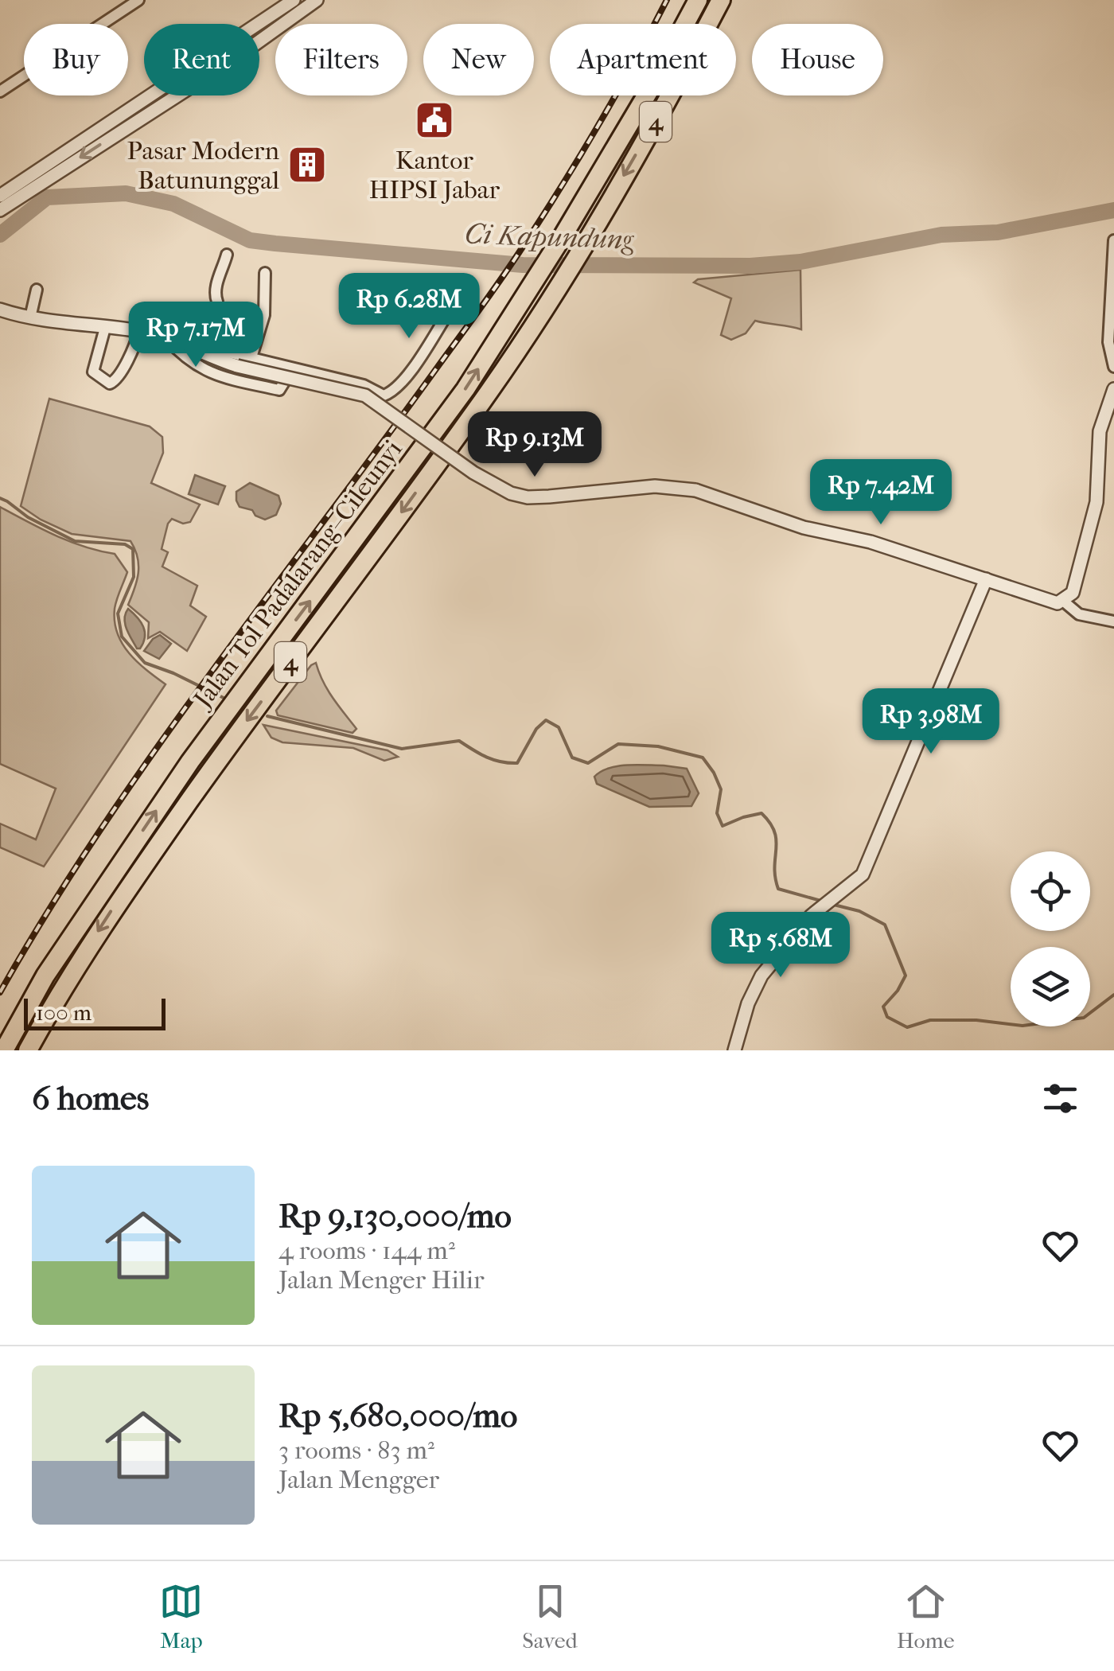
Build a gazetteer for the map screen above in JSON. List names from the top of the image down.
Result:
{
  "streets": {
    "highway": ["4", "Jalan Tol Padalarang–Cileunyi"]
  },
  "water": ["Ci Kapundung"],
  "places": {
    "public building": ["Kantor HIPSI Jabar"],
    "building": ["Pasar Modern Batununggal"]
  },
  "scale_bar": "100 m",
  "page": {
    "chip": [
      "Buy",
      "Rent",
      "Filters",
      "New",
      "Apartment",
      "House"
    ],
    "price": [
      "Rp 6.28M",
      "Rp 7.17M",
      "Rp 9.13M",
      "Rp 7.42M",
      "Rp 3.98M",
      "Rp 5.68M"
    ],
    "scale": "100 m",
    "heading": "6 homes",
    "list": [
      {
        "name": "Rp 9,130,000/mo",
        "note": "4 rooms · 144 m² · Jalan Menger Hilir"
      },
      {
        "name": "Rp 5,680,000/mo",
        "note": "3 rooms · 83 m² · Jalan Mengger"
      }
    ],
    "tabs": ["Map", "Saved", "Home"]
  }
}
